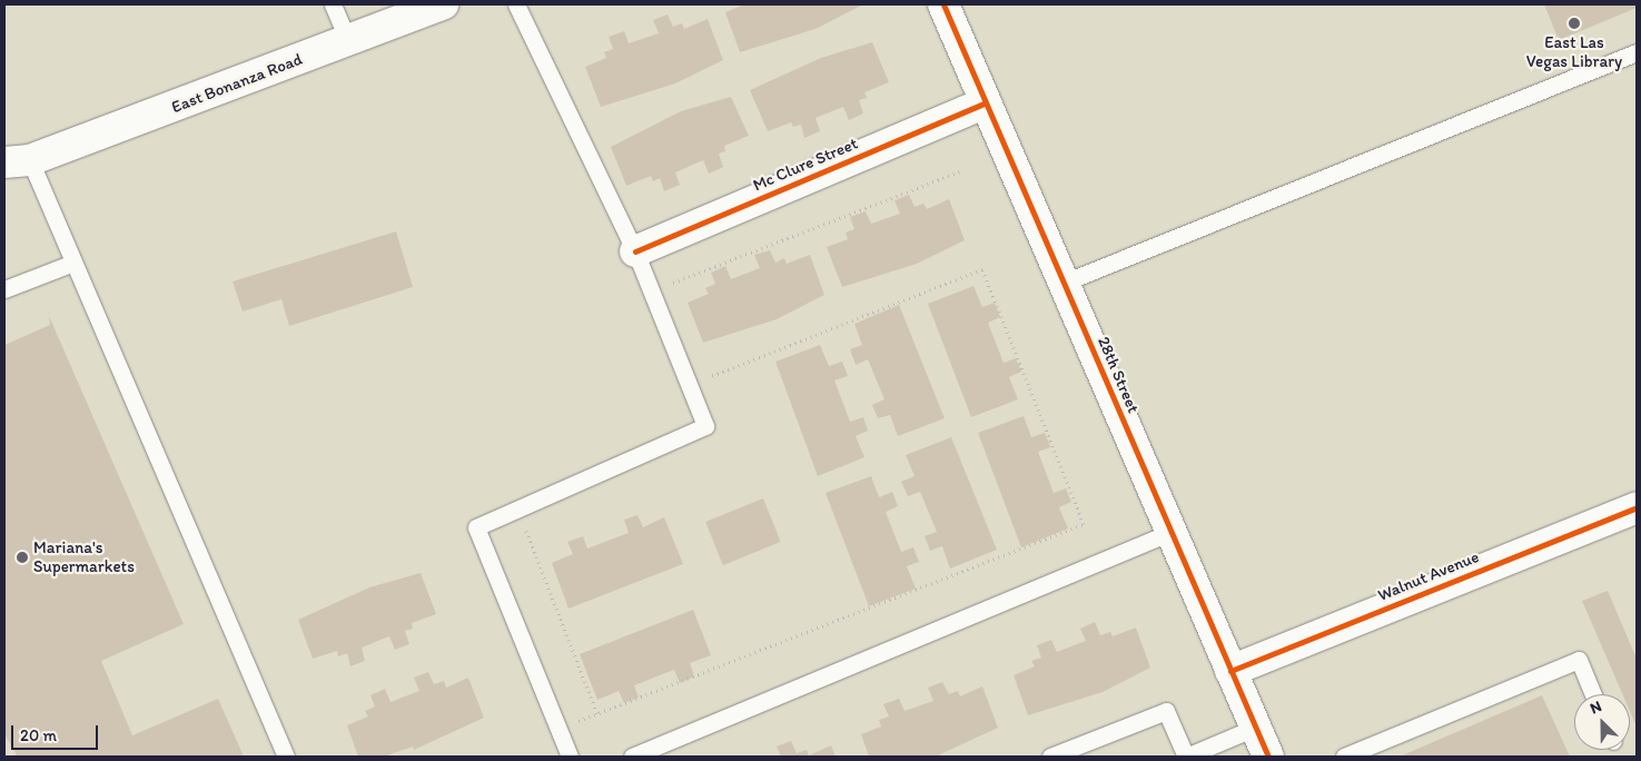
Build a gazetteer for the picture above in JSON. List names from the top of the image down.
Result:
{
  "streets": {
    "street": [
      "East Bonanza Road",
      "Mc Clure Street",
      "28th Street",
      "Walnut Avenue"
    ]
  },
  "crossings": [
    ["Mc Clure Street", "28th Street"],
    ["28th Street", "Walnut Avenue"]
  ],
  "places": ["East Las Vegas Library", "Mariana's Supermarkets"],
  "scale_bar": "20 m",
  "north": "top left"
}
